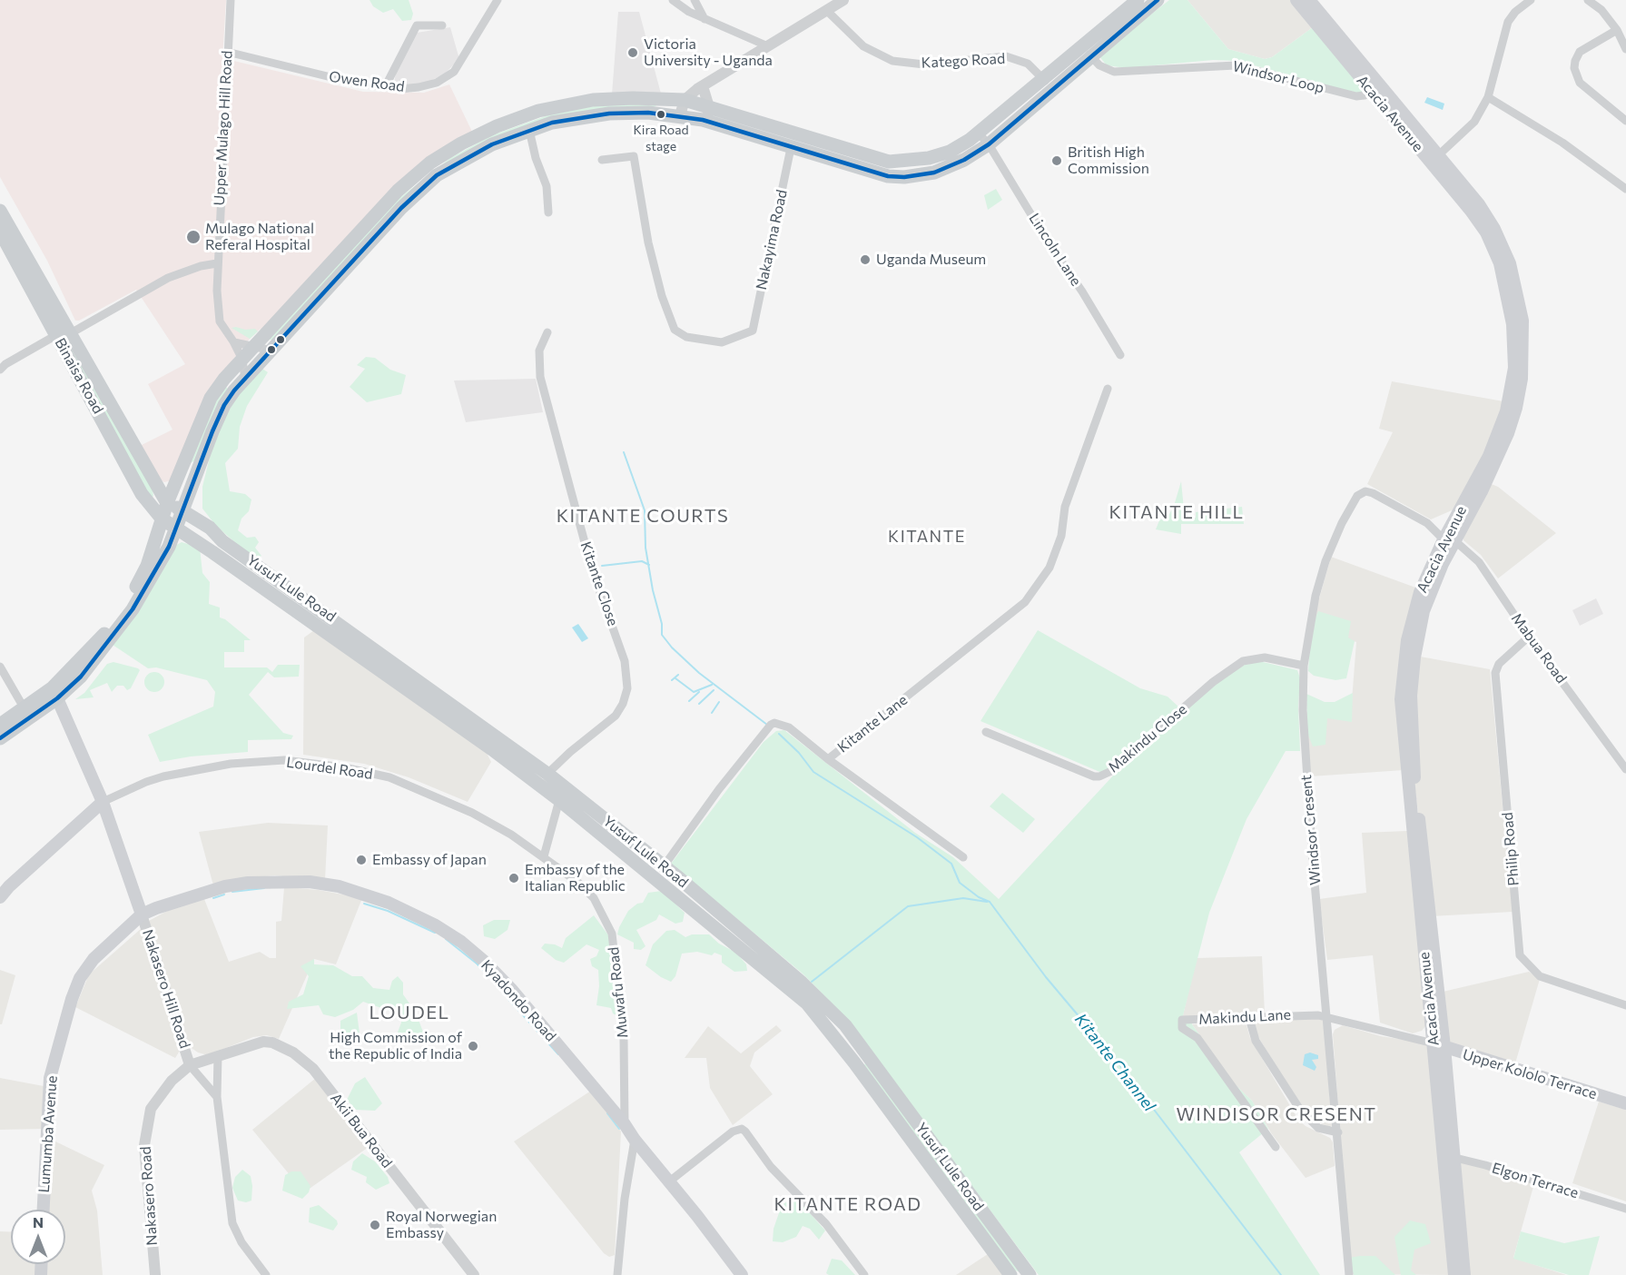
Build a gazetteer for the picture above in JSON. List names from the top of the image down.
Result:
{
  "streets": {
    "main road": [
      "Acacia Avenue",
      "Binaisa Road",
      "Yusuf Lule Road",
      "Nakasero Hill Road",
      "Kyadondo Road",
      "Upper Kololo Terrace",
      "Lumumba Avenue"
    ],
    "street": [
      "Katego Road",
      "Windsor Loop",
      "Owen Road",
      "Upper Mulago Hill Road",
      "Nakayima Road",
      "Lincoln Lane",
      "Kitante Close",
      "Mabua Road",
      "Kitante Lane",
      "Makindu Close",
      "Lourdel Road",
      "Windsor Cresent",
      "Philip Road",
      "Muwafu Road",
      "Makindu Lane",
      "Akii Bua Road",
      "Elgon Terrace",
      "Nakasero Road"
    ]
  },
  "crossings": [
    ["Windsor Loop", "Acacia Avenue"],
    ["Owen Road", "Upper Mulago Hill Road"],
    ["Acacia Avenue", "Mabua Road"],
    ["Acacia Avenue", "Windsor Cresent"],
    ["Acacia Avenue", "Makindu Lane"],
    ["Acacia Avenue", "Upper Kololo Terrace"],
    ["Acacia Avenue", "Elgon Terrace"],
    ["Binaisa Road", "Yusuf Lule Road"],
    ["Kitante Close", "Yusuf Lule Road"],
    ["Yusuf Lule Road", "Kitante Lane"],
    ["Mabua Road", "Windsor Cresent"],
    ["Mabua Road", "Philip Road"],
    ["Makindu Close", "Windsor Cresent"],
    ["Lourdel Road", "Nakasero Hill Road"],
    ["Lourdel Road", "Muwafu Road"],
    ["Windsor Cresent", "Makindu Lane"],
    ["Nakasero Hill Road", "Kyadondo Road"],
    ["Nakasero Hill Road", "Lumumba Avenue"],
    ["Nakasero Hill Road", "Nakasero Road"],
    ["Muwafu Road", "Kyadondo Road"],
    ["Kyadondo Road", "Lumumba Avenue"],
    ["Makindu Lane", "Upper Kololo Terrace"],
    ["Akii Bua Road", "Nakasero Road"]
  ],
  "districts": [
    "KITANTE HILL",
    "KITANTE COURTS",
    "KITANTE",
    "LOUDEL",
    "WINDISOR CRESENT",
    "KITANTE ROAD"
  ],
  "water": ["Kitante Channel"],
  "places": [
    "Victoria University - Uganda",
    "Kira Road stage",
    "British High Commission",
    "Mulago National Referal Hospital",
    "Uganda Museum",
    "Embassy of Japan",
    "Embassy of the Italian Republic",
    "High Commission of the Republic of India",
    "Royal Norwegian Embassy"
  ],
  "north": "top"
}
